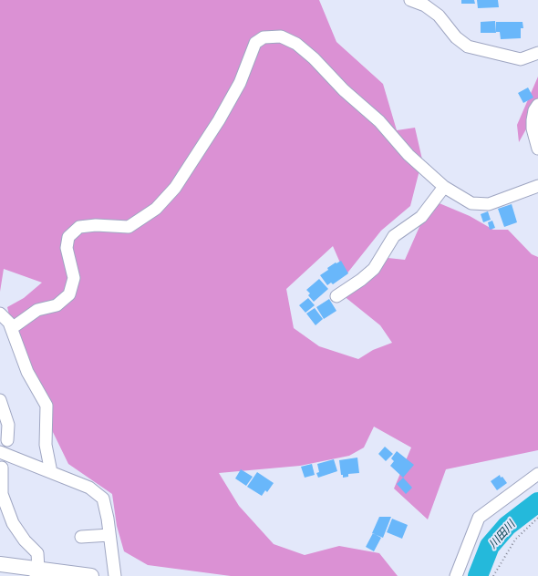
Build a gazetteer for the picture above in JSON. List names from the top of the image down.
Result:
{
  "water": ["川田川"]
}
